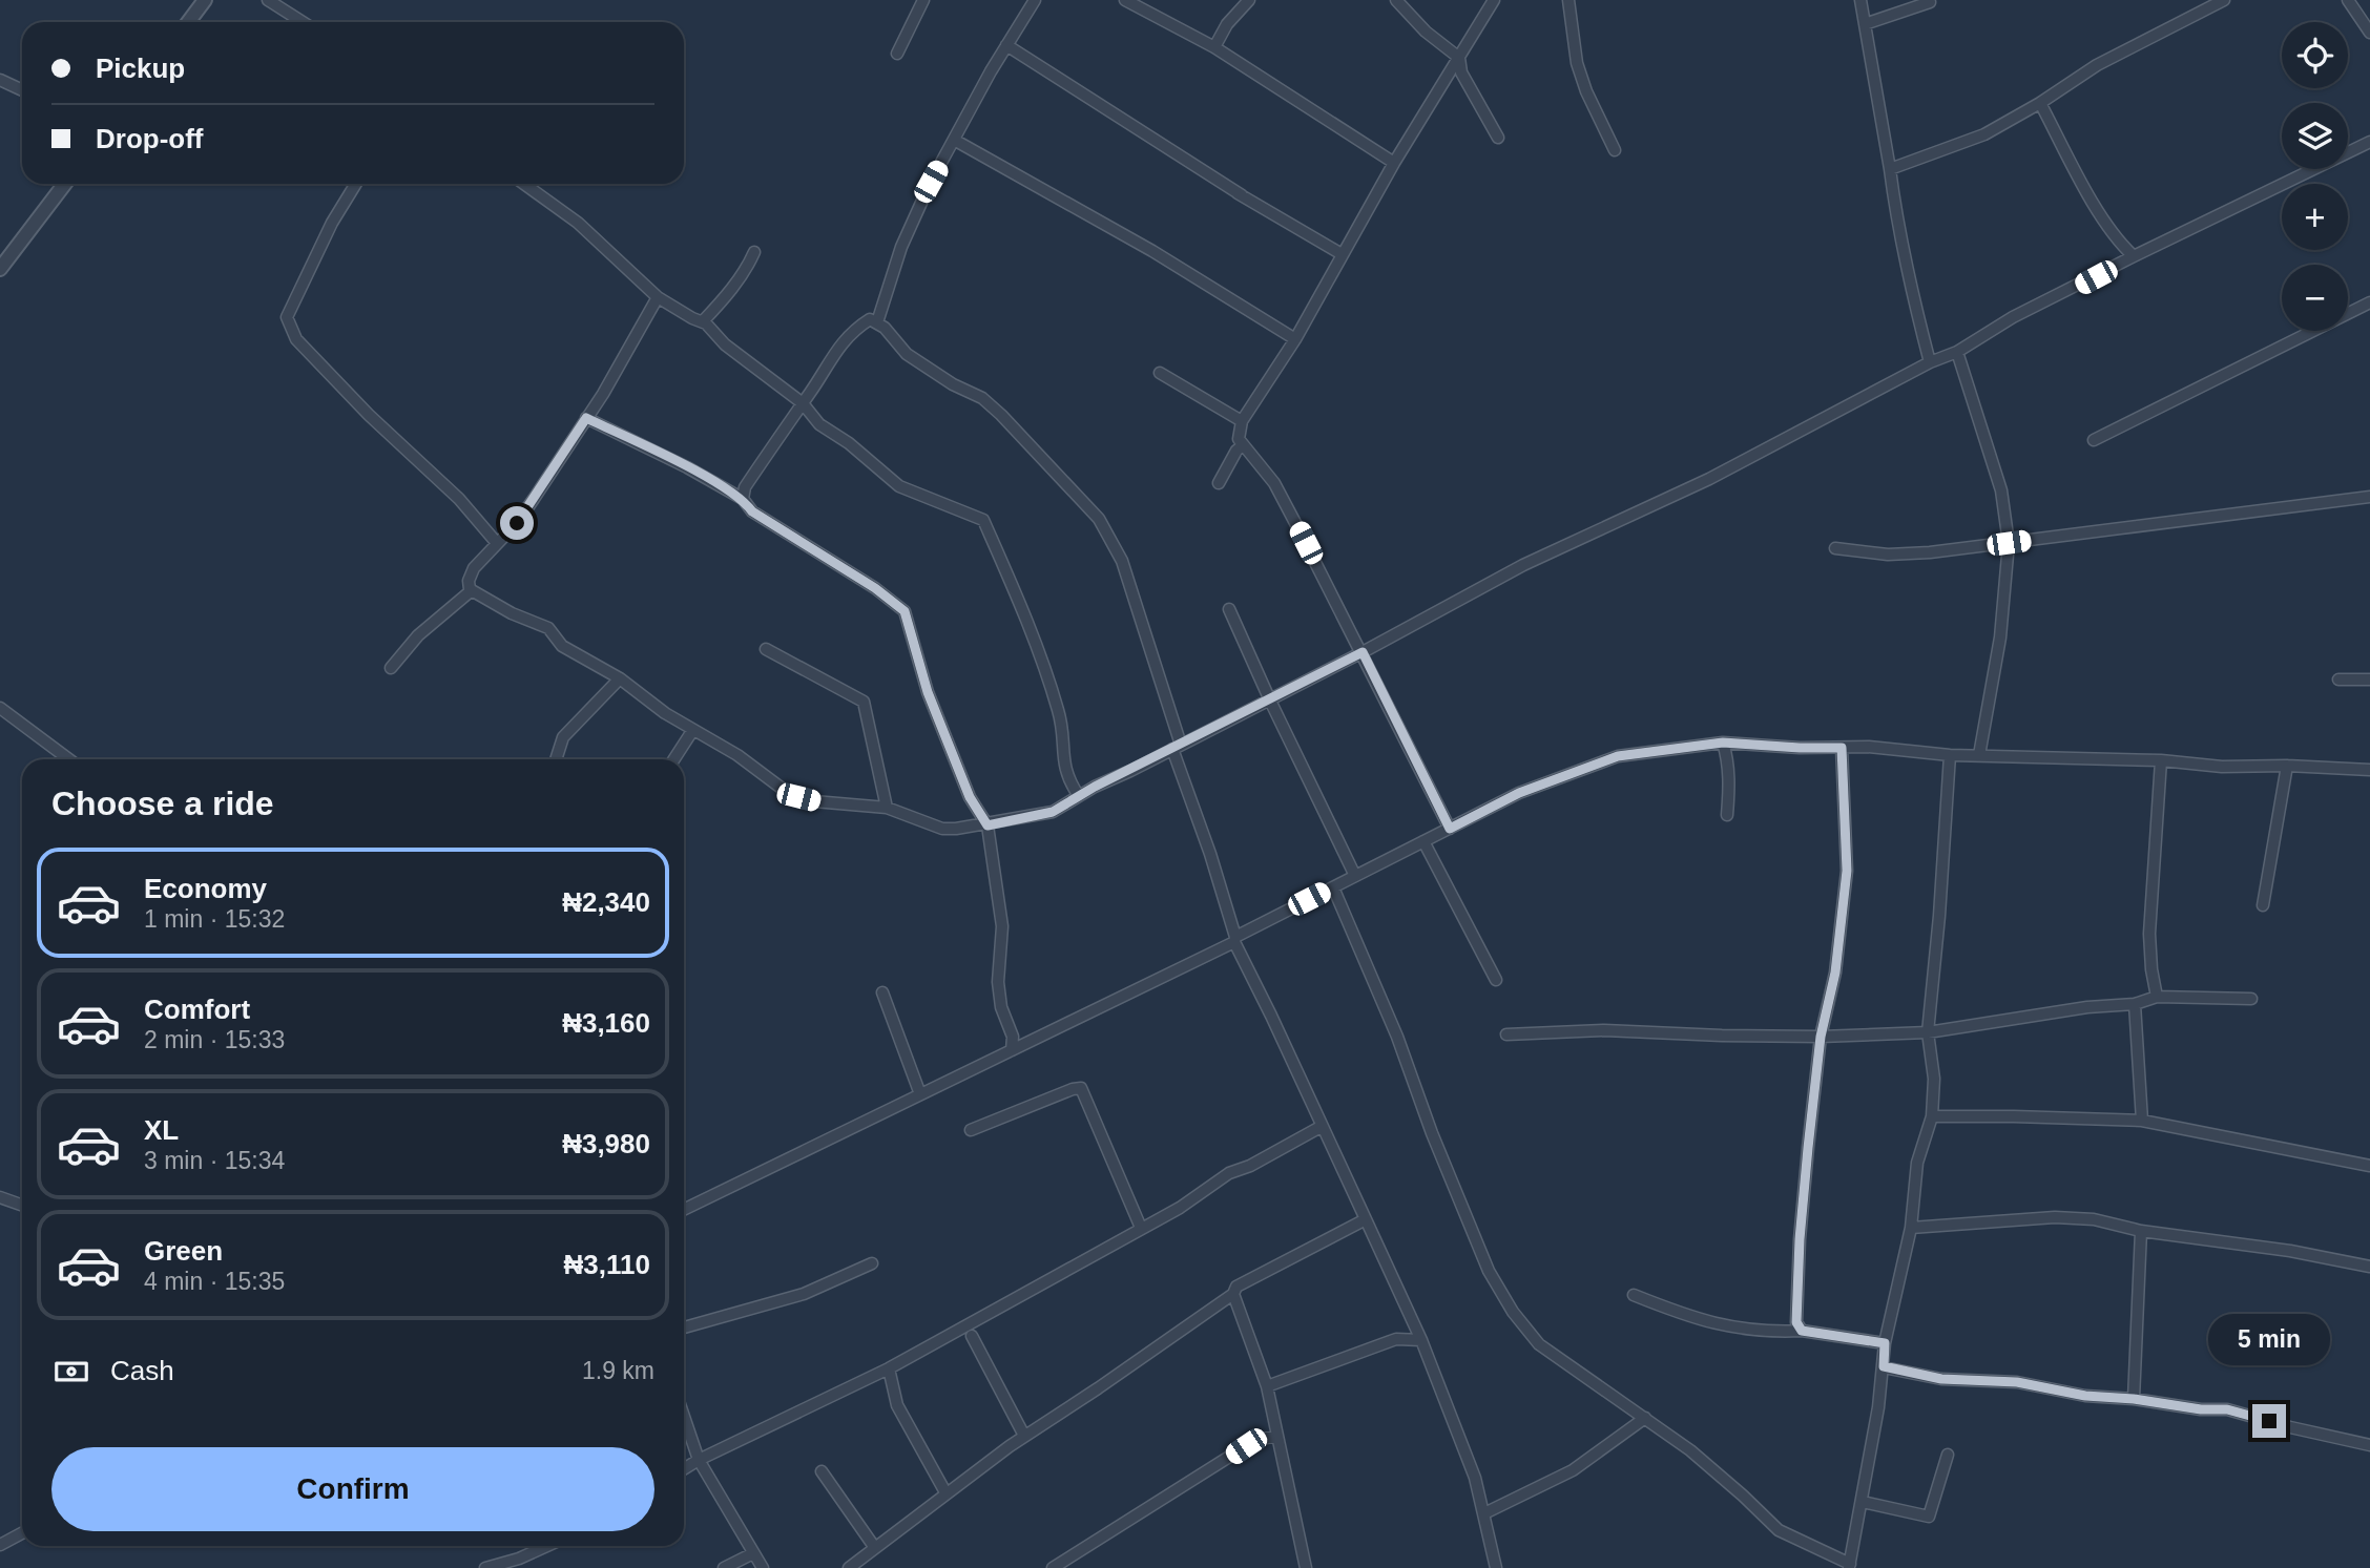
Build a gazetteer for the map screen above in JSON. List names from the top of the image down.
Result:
{
  "page": {
    "map_buttons": ["+", "−"],
    "banner": ["Pickup", "Drop-off"],
    "heading": "Choose a ride",
    "list": [
      {
        "name": "Economy",
        "note": "1 min · 15:32",
        "value": "₦2,340"
      },
      {
        "name": "Comfort",
        "note": "2 min · 15:33",
        "value": "₦3,160"
      },
      {
        "name": "XL",
        "note": "3 min · 15:34",
        "value": "₦3,980"
      },
      {
        "name": "Green",
        "note": "4 min · 15:35",
        "value": "₦3,110"
      }
    ],
    "bubble": "5 min",
    "pay": ["Cash", "1.9 km"],
    "buttons": "Confirm"
  }
}
